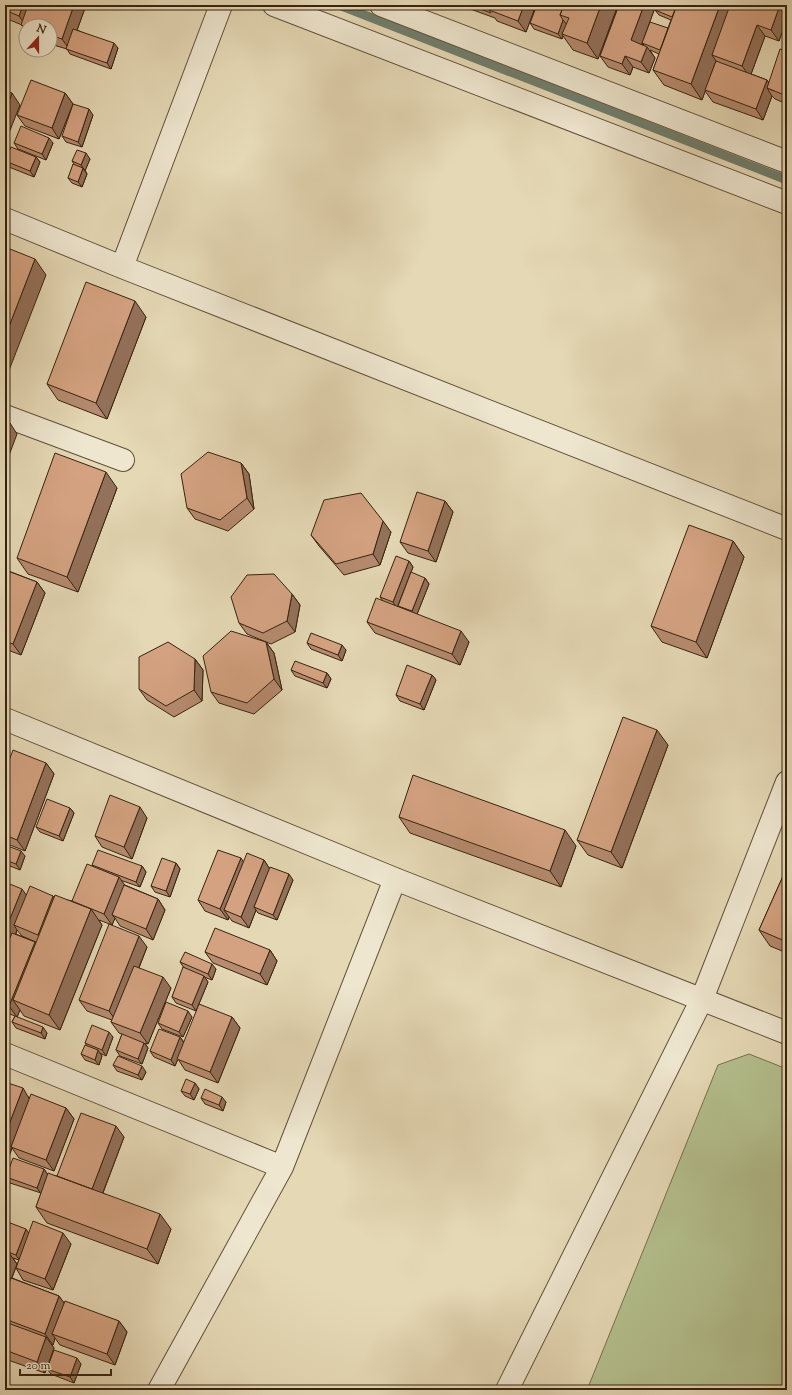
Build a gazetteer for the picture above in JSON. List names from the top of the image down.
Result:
{
  "scale_bar": "20 m",
  "north": "top"
}
